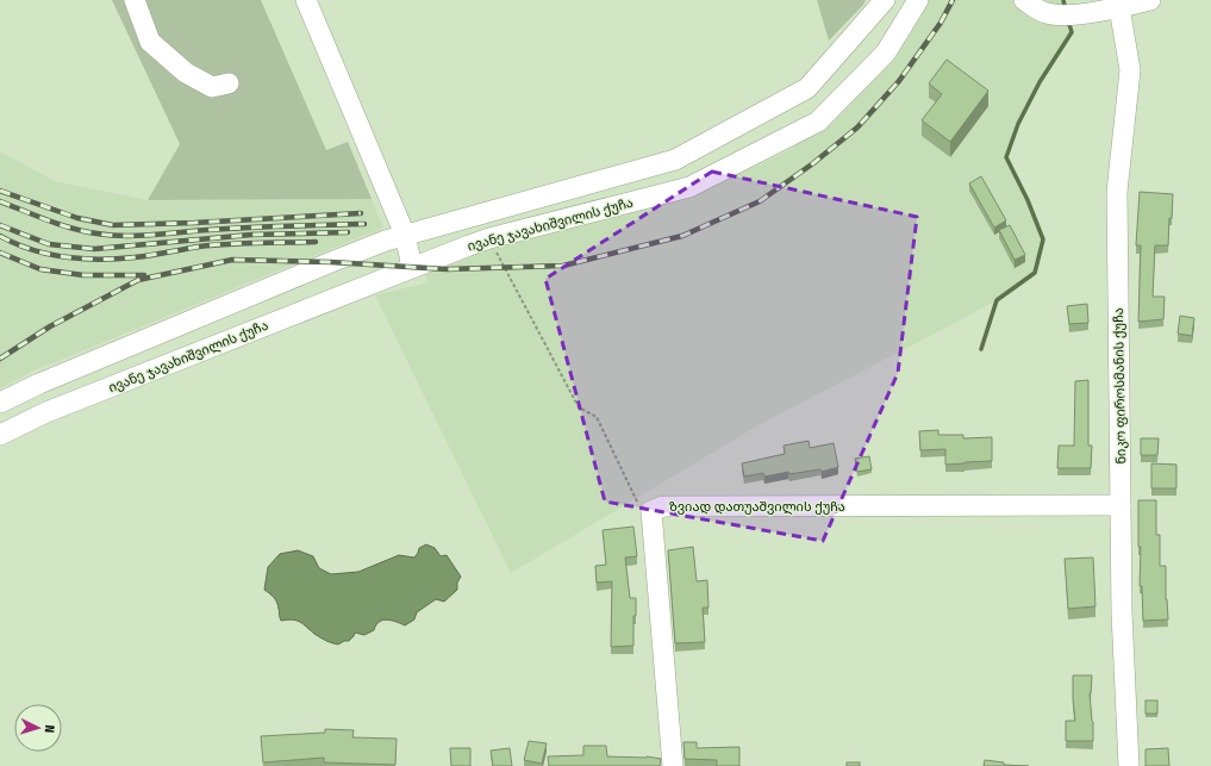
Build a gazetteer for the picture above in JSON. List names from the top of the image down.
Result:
{
  "streets": {
    "street": ["ივანე ჯავახიშვილის ქუჩა", "ნიკო ფიროსმანის ქუჩა", "ზვიად დათუაშვილის ქუჩა"]
  },
  "crossings": [
    ["ნიკო ფიროსმანის ქუჩა", "ზვიად დათუაშვილის ქუჩა"]
  ],
  "north": "right"
}
